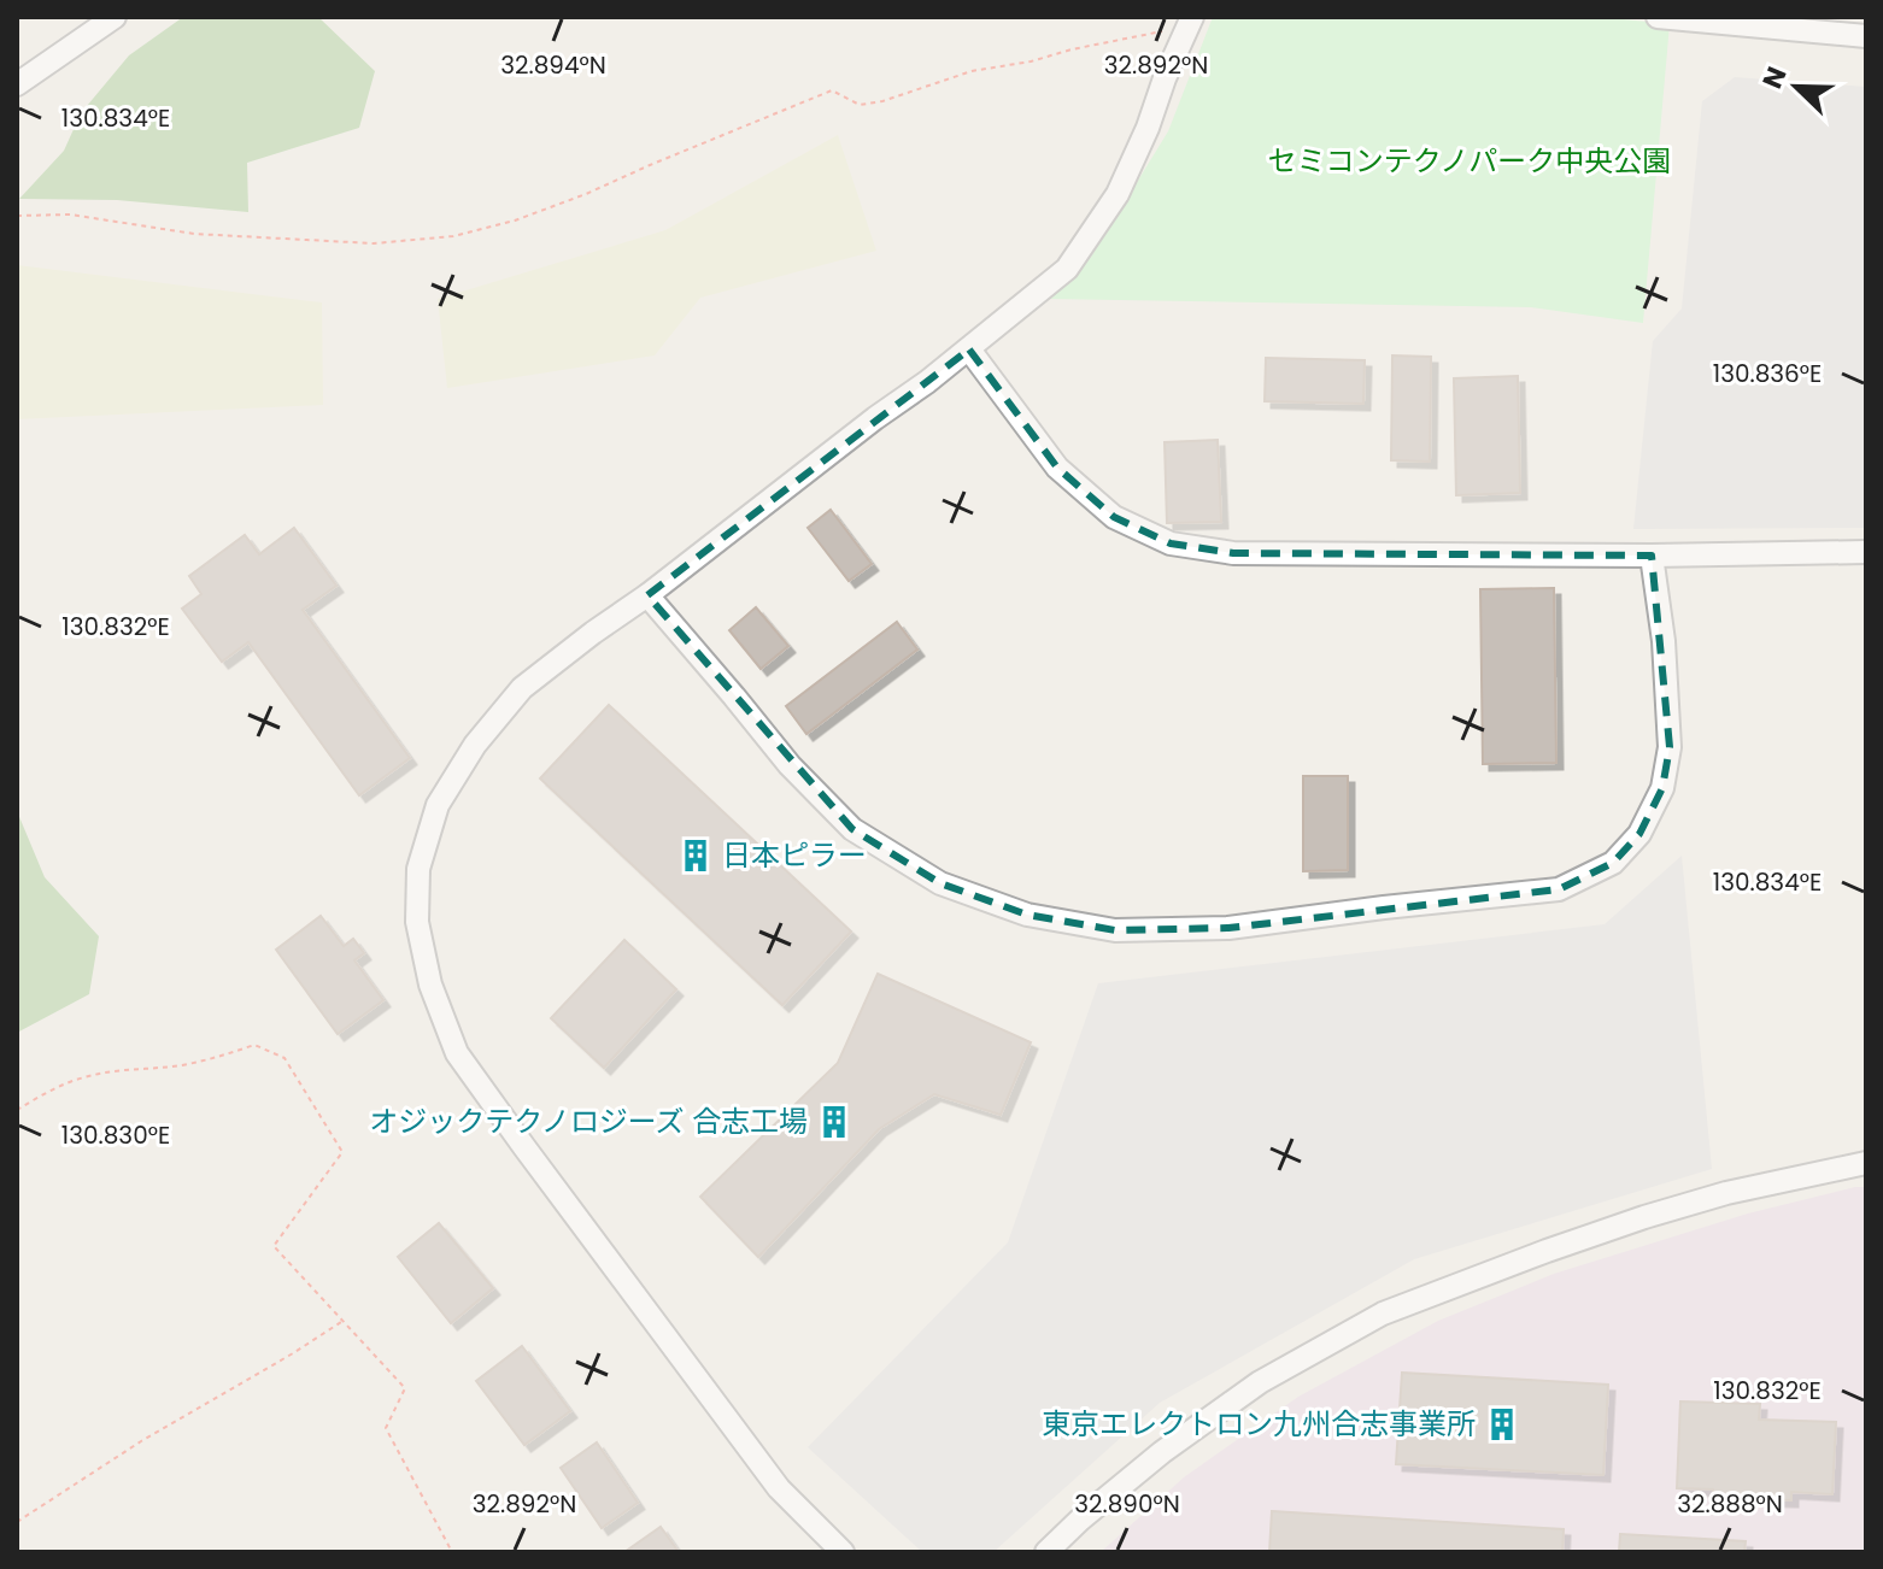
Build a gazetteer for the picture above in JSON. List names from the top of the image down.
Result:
{
  "parks": ["セミコンテクノパーク中央公園"],
  "places": {
    "building": ["日本ピラー", "オジックテクノロジーズ 合志工場", "東京エレクトロン九州合志事業所"]
  },
  "north": "top left",
  "coordinates": [
    "32.894°N",
    "32.892°N",
    "130.834°E",
    "130.836°E",
    "130.832°E",
    "130.830°E",
    "32.890°N",
    "32.888°N"
  ]
}
